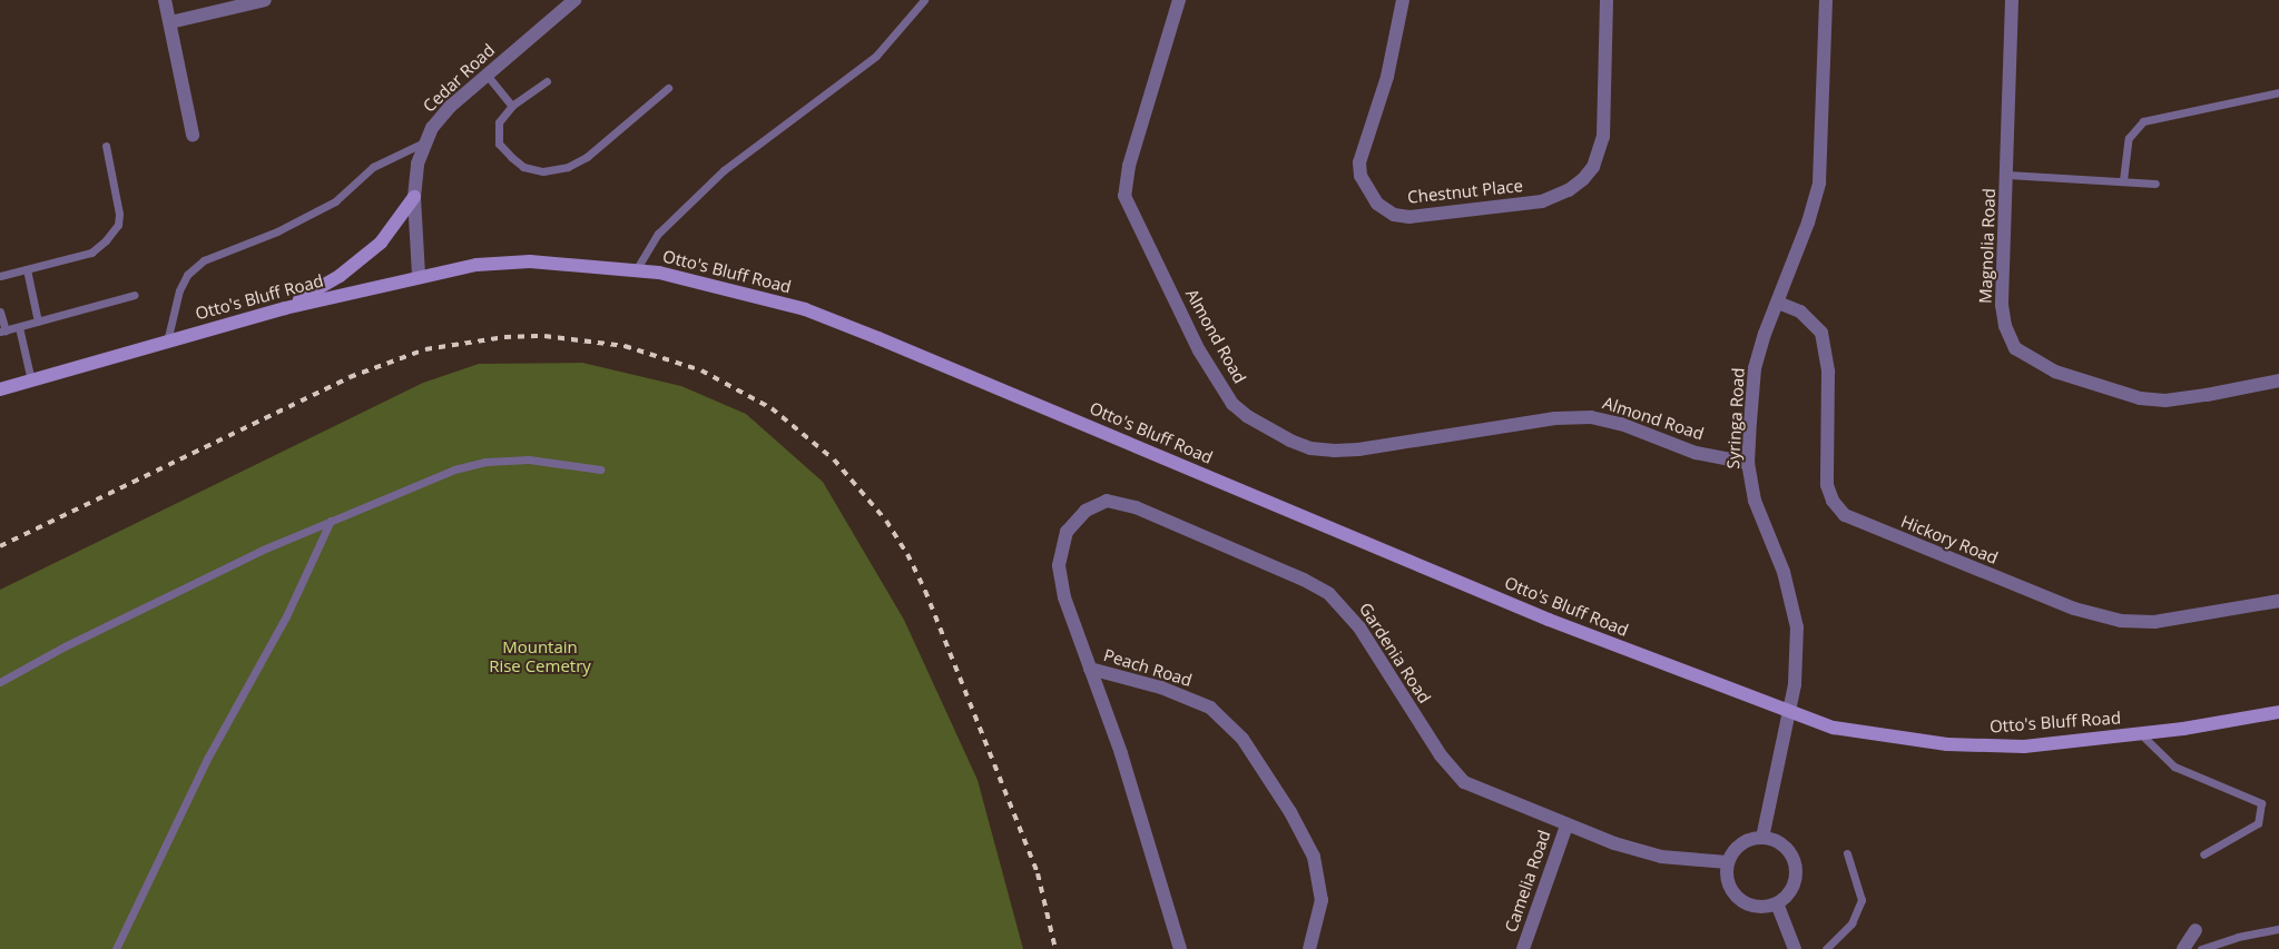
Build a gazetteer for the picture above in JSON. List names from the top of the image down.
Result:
{
  "streets": {
    "main road": ["Otto's Bluff Road"],
    "street": [
      "Cedar Road",
      "Chestnut Place",
      "Magnolia Road",
      "Almond Road",
      "Syringa Road",
      "Hickory Road",
      "Gardenia Road",
      "Peach Road",
      "Camelia Road"
    ]
  },
  "crossings": [
    ["Cedar Road", "Otto's Bluff Road"],
    ["Otto's Bluff Road", "Syringa Road"],
    ["Almond Road", "Syringa Road"],
    ["Syringa Road", "Hickory Road"],
    ["Syringa Road", "Gardenia Road"],
    ["Gardenia Road", "Peach Road"],
    ["Gardenia Road", "Camelia Road"]
  ],
  "parks": ["Mountain Rise Cemetry"]
}
